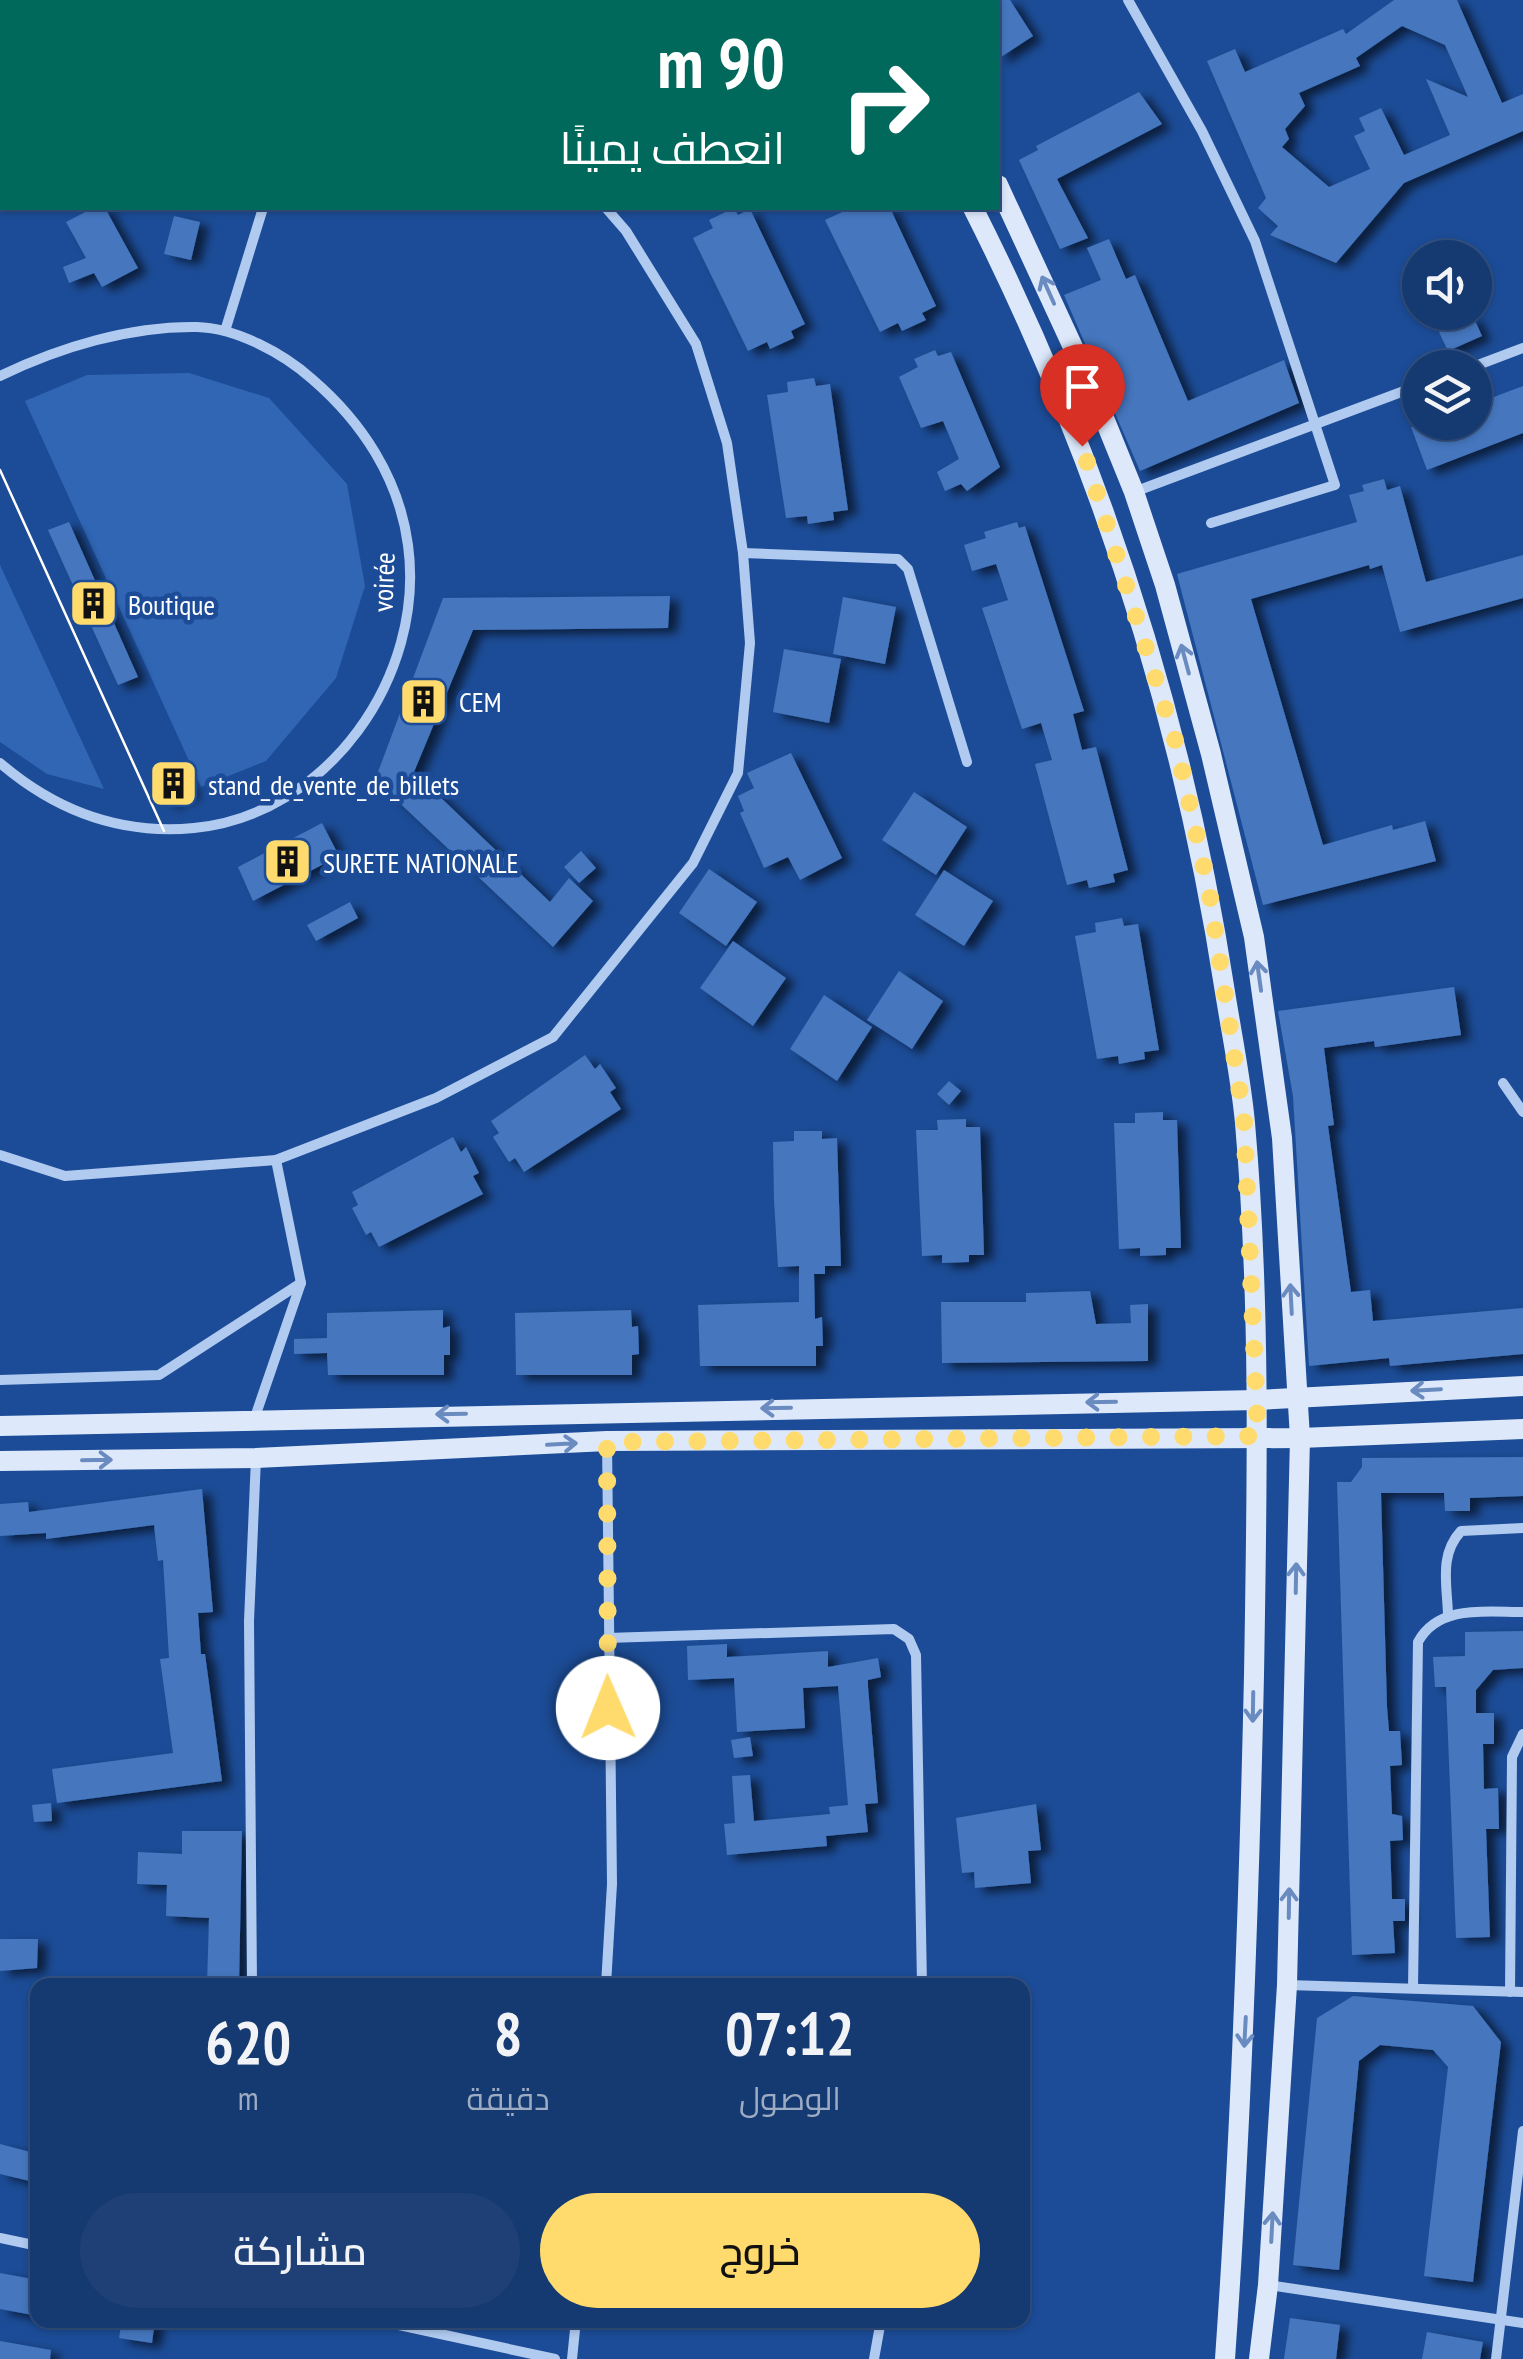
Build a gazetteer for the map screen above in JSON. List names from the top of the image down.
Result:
{
  "streets": {
    "street": ["voirée"]
  },
  "places": {
    "building": [
      "Boutique",
      "CEM",
      "stand_de_vente_de_billets",
      "SURETE NATIONALE"
    ]
  },
  "page": {
    "turn": ["90 m", "انعطف يمينًا"],
    "eta": [
      "07:12",
      "الوصول",
      "8",
      "دقيقة",
      "620",
      "m"
    ],
    "buttons": ["خروج", "مشاركة"]
  }
}
